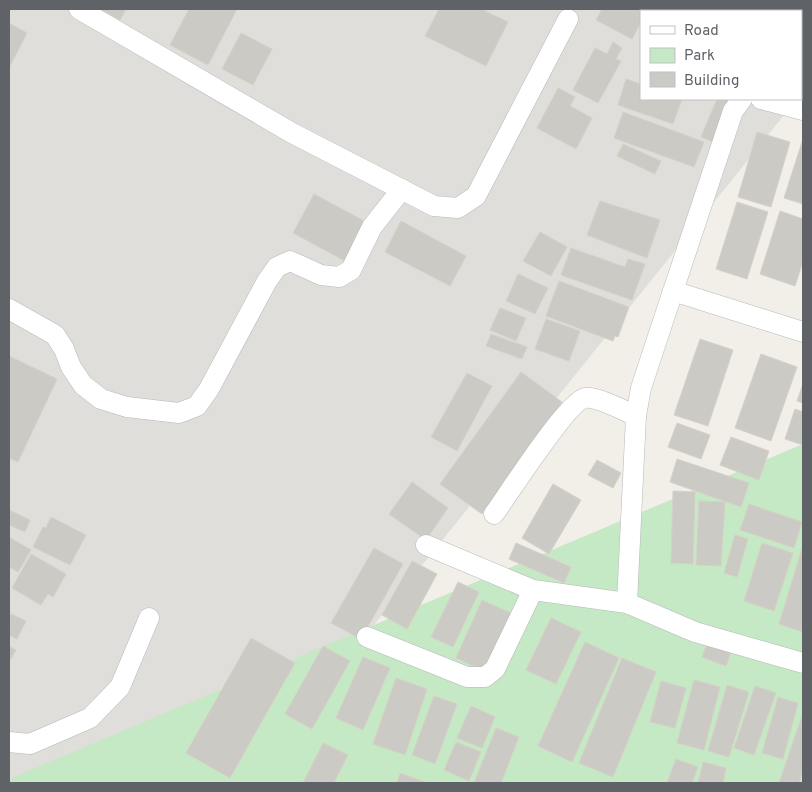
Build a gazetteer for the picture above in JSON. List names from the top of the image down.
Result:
{
  "legend": ["Road", "Park", "Building"]
}
